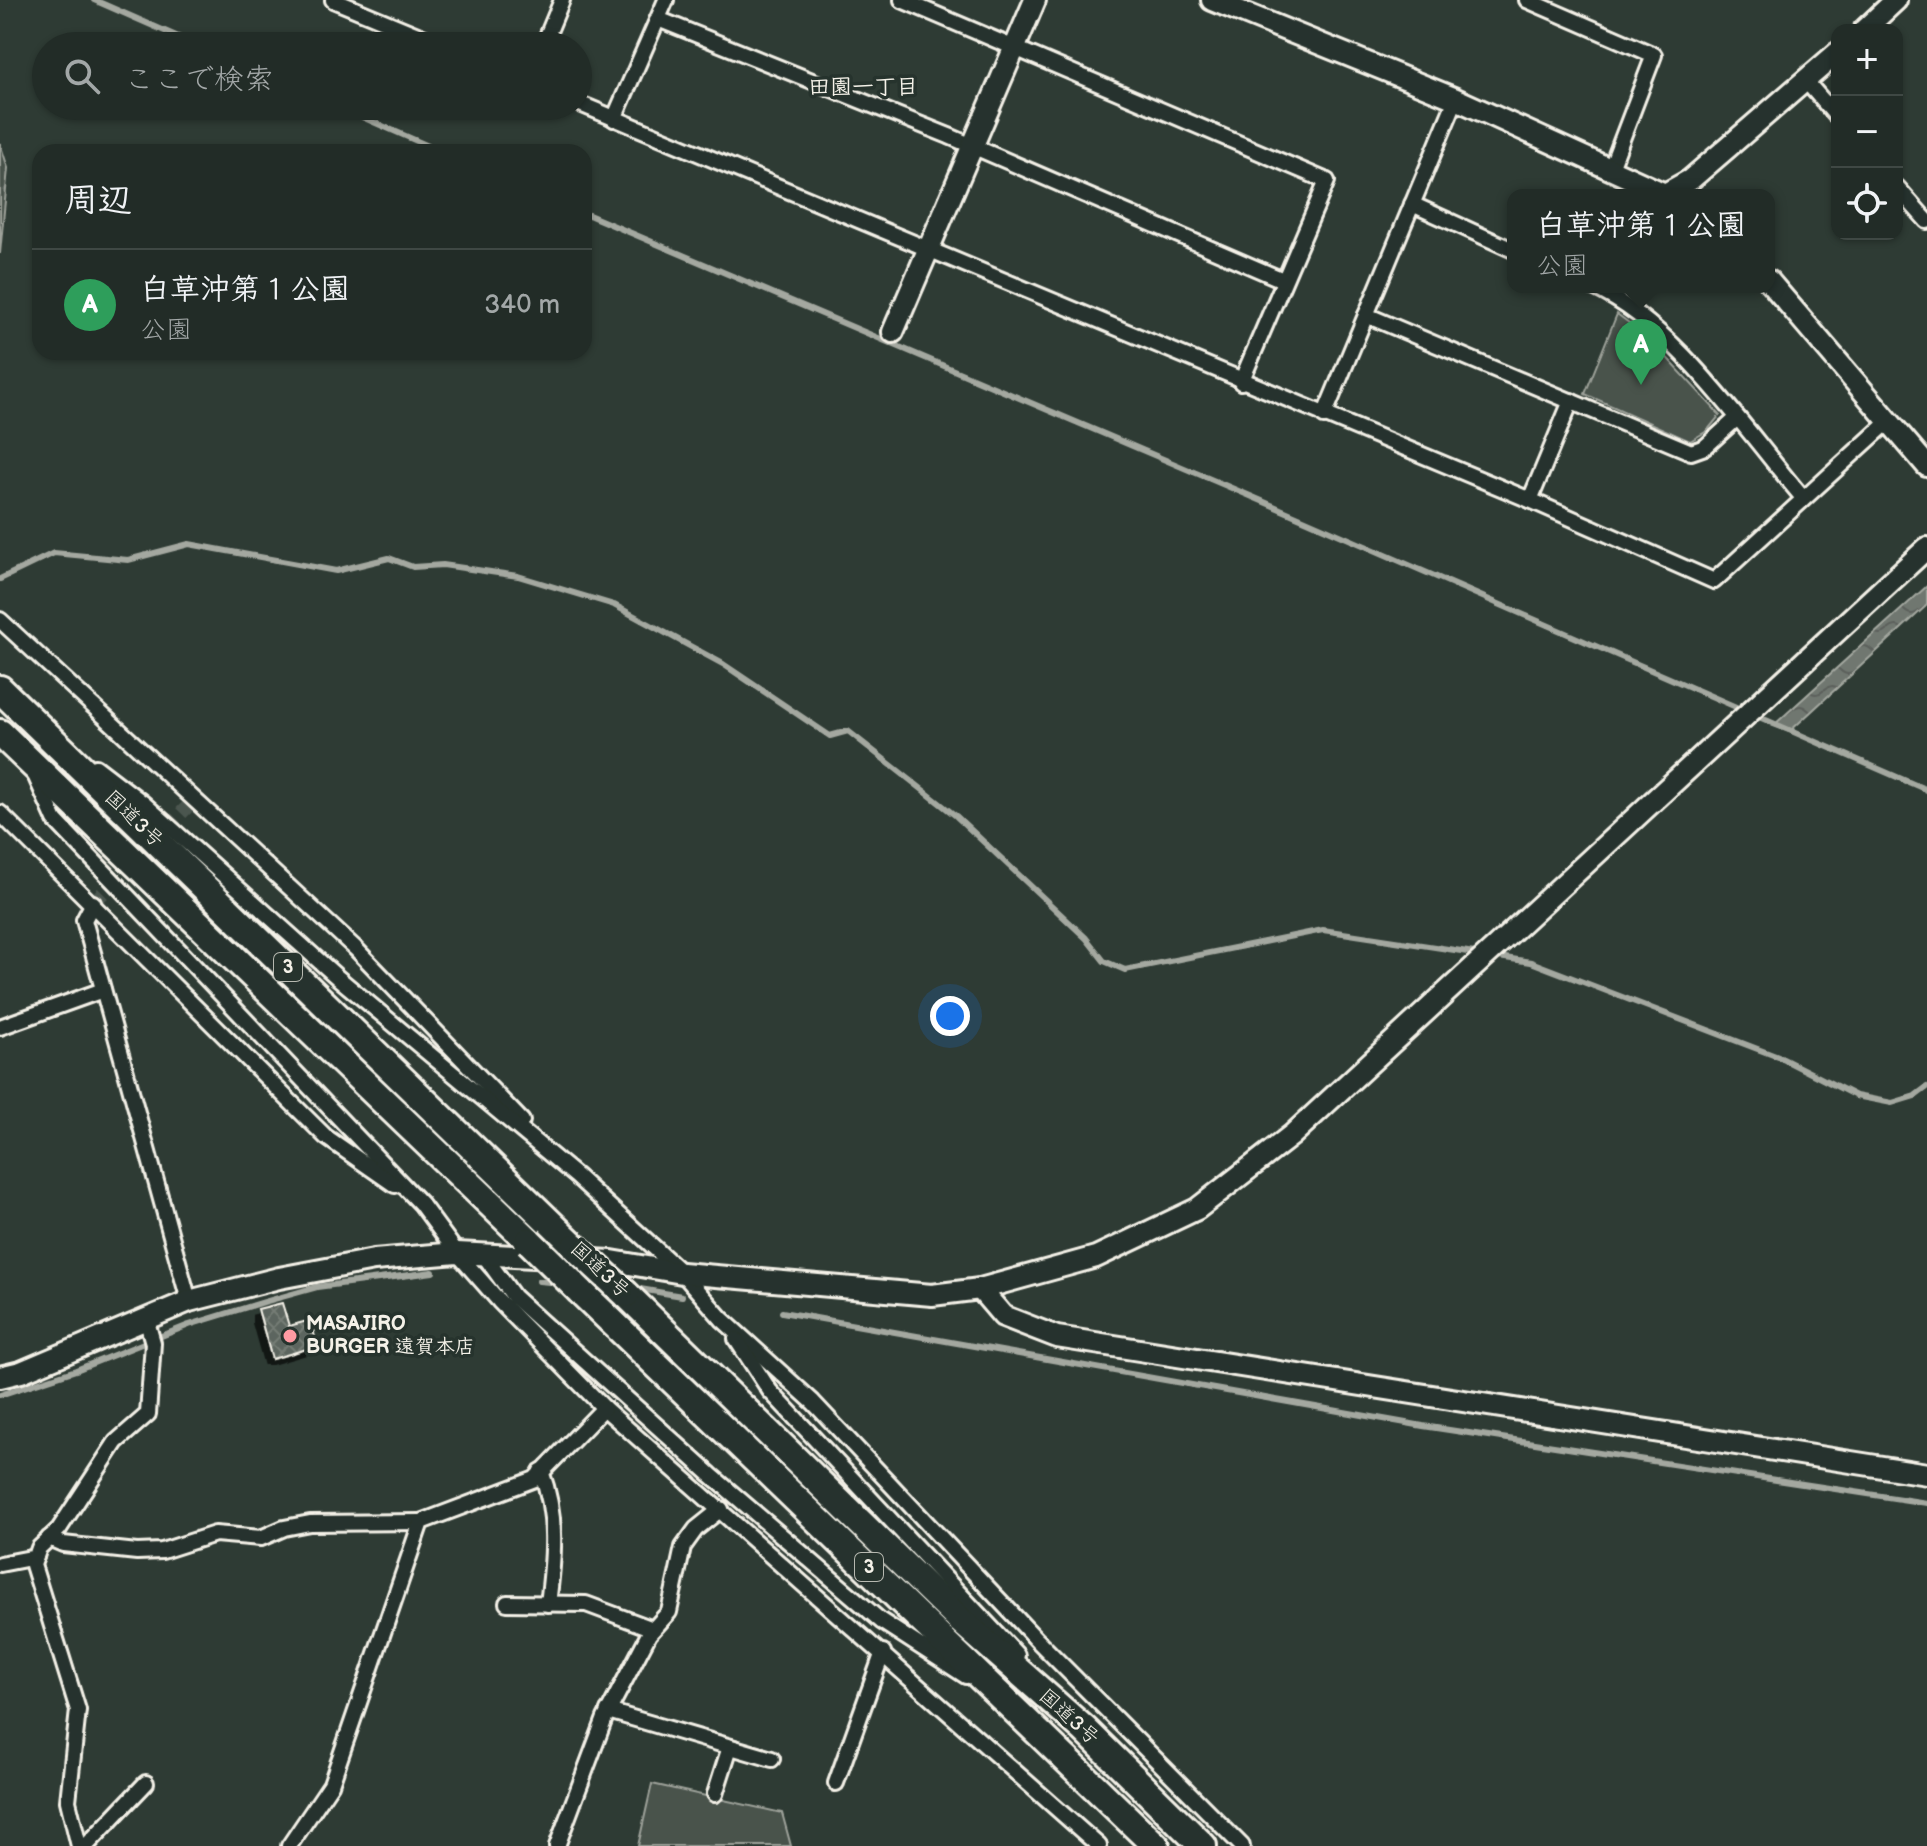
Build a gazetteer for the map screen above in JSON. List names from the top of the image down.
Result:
{
  "streets": {
    "highway": ["国道3号", "3"]
  },
  "districts": ["田園一丁目"],
  "places": ["MASAJIRO BURGER 遠賀本店"],
  "page": {
    "map_buttons": ["+", "−"],
    "search": "ここで検索",
    "heading": "周辺",
    "popup": ["白草沖第１公園", "公園"],
    "list": [
      {
        "mark": "A",
        "name": "白草沖第１公園",
        "note": "公園",
        "value": "340 m"
      }
    ],
    "pins": "A"
  }
}
